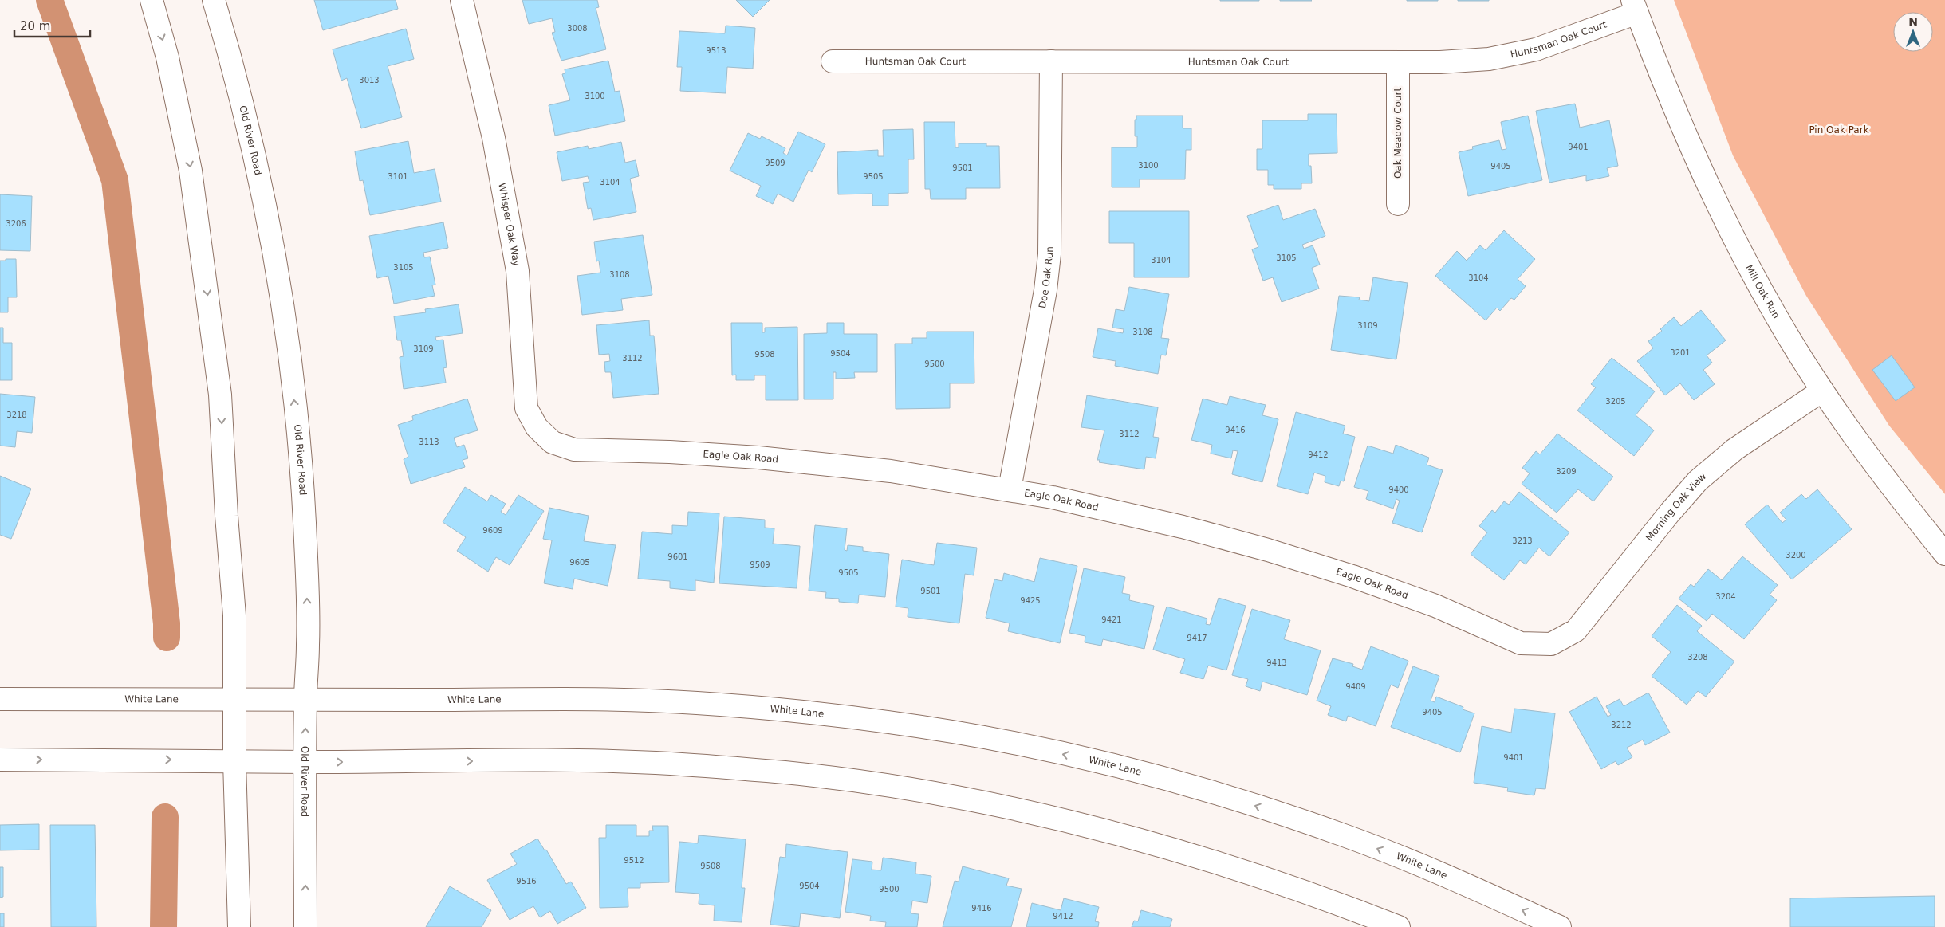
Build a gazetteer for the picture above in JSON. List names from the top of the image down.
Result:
{
  "streets": {
    "main road": [
      "Huntsman Oak Court",
      "Oak Meadow Court",
      "Old River Road",
      "Whisper Oak Way",
      "Doe Oak Run",
      "Mill Oak Run",
      "Eagle Oak Road",
      "Morning Oak View",
      "White Lane"
    ]
  },
  "crossings": [
    ["Huntsman Oak Court", "Oak Meadow Court"],
    ["Huntsman Oak Court", "Doe Oak Run"],
    ["Huntsman Oak Court", "Mill Oak Run"],
    ["Old River Road", "White Lane"],
    ["Whisper Oak Way", "Eagle Oak Road"],
    ["Doe Oak Run", "Eagle Oak Road"],
    ["Mill Oak Run", "Morning Oak View"],
    ["Eagle Oak Road", "Morning Oak View"]
  ],
  "parks": ["Pin Oak Park"],
  "house_numbers": [
    "3008",
    "9513",
    "3013",
    "3100",
    "9401",
    "9509",
    "3100",
    "9405",
    "9501",
    "3101",
    "9505",
    "3104",
    "3206",
    "3105",
    "3104",
    "3105",
    "3108",
    "3104",
    "3109",
    "3108",
    "3109",
    "3201",
    "9504",
    "9508",
    "3112",
    "9500",
    "3205",
    "3218",
    "9416",
    "3112",
    "3113",
    "9412",
    "3209",
    "9400",
    "9609",
    "3213",
    "3200",
    "9601",
    "9605",
    "9509",
    "9505",
    "9501",
    "3204",
    "9425",
    "9421",
    "9417",
    "3208",
    "9413",
    "9409",
    "9405",
    "3212",
    "9401",
    "9512",
    "9508",
    "9516",
    "9504",
    "9500",
    "9416",
    "9412"
  ],
  "scale_bar": "20 m",
  "north": "top"
}
